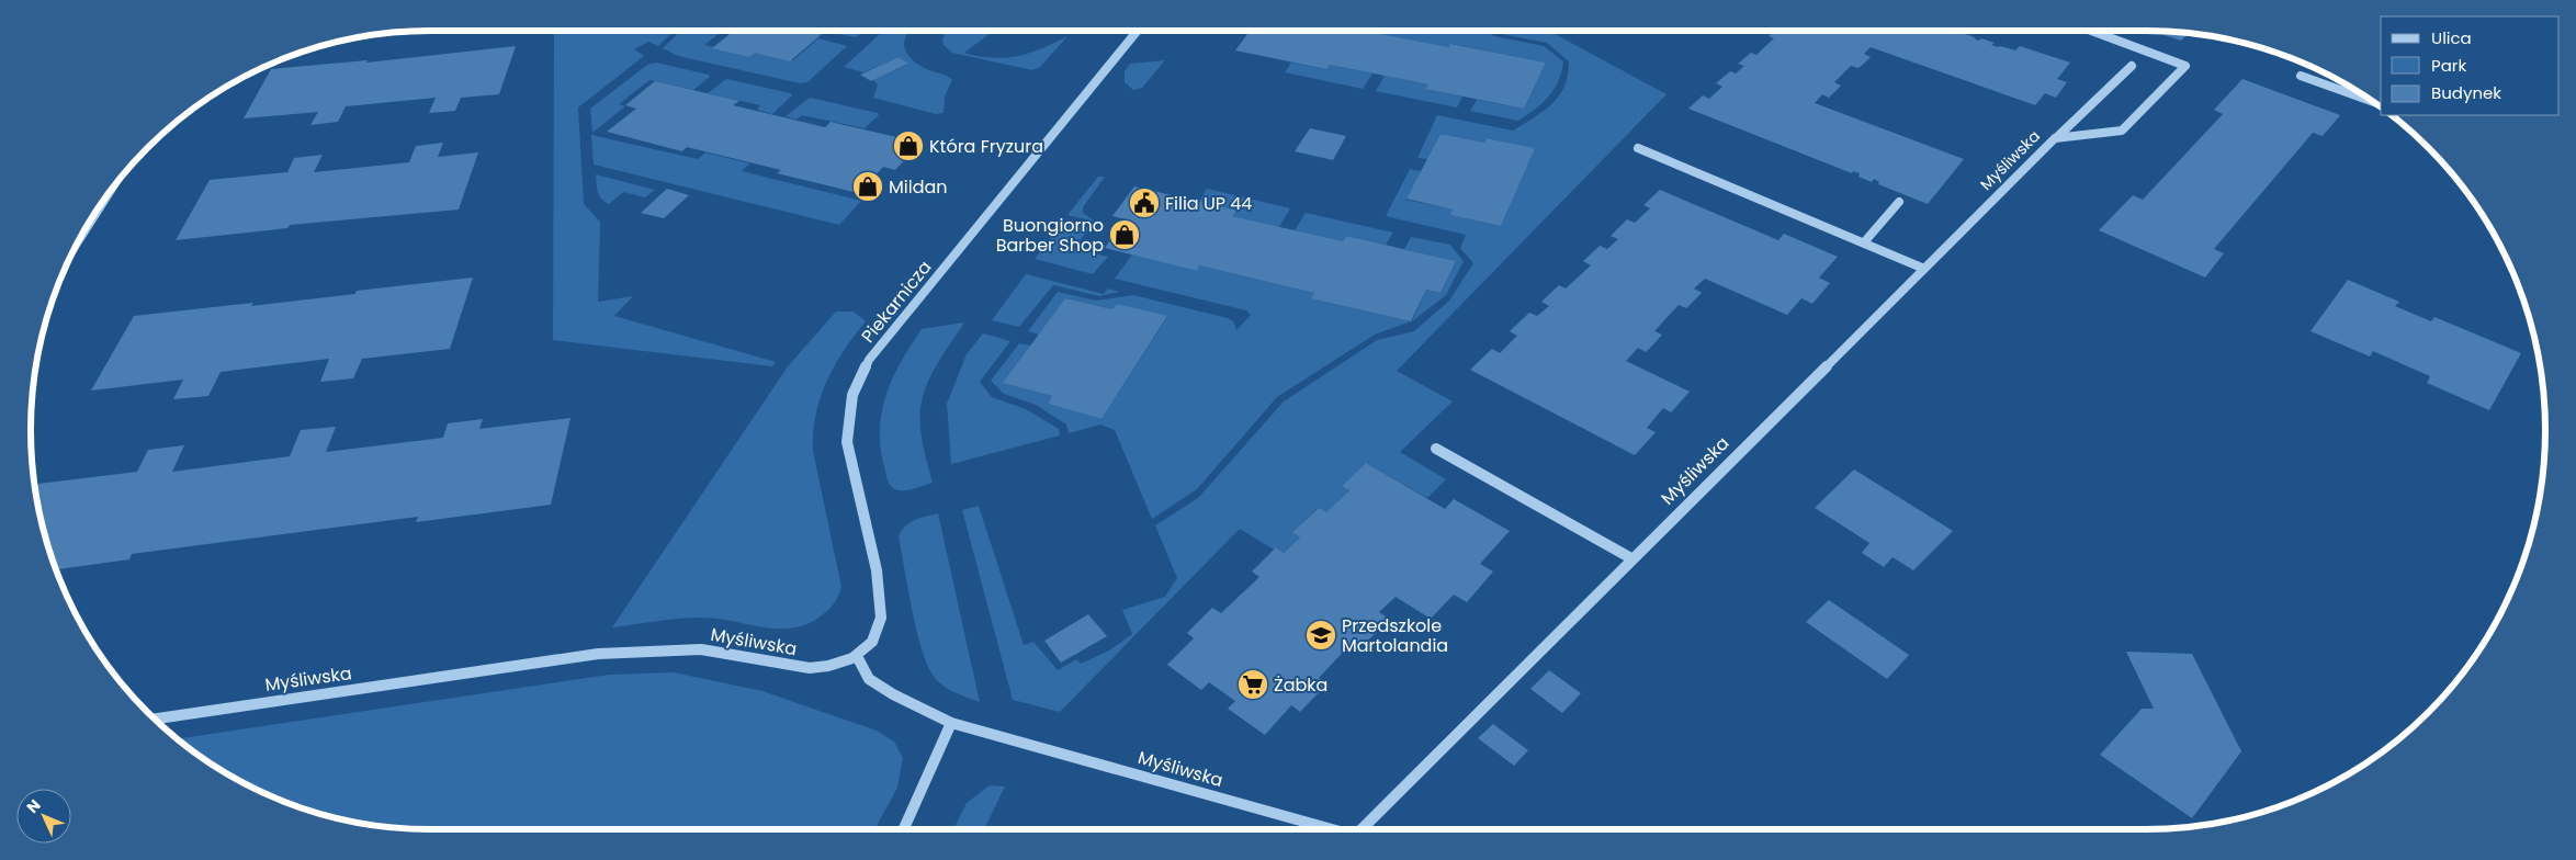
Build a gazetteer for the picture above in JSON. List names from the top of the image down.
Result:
{
  "streets": {
    "street": ["Myśliwska", "Piekarnicza"]
  },
  "crossings": [
    ["Myśliwska", "Piekarnicza"]
  ],
  "places": {
    "shop": ["Która Fryzura", "Mildan", "Buongiorno Barber Shop"],
    "public building": ["Filia UP 44"],
    "school or university": ["Przedszkole Martolandia"],
    "supermarket": ["Żabka"]
  },
  "legend": ["Ulica", "Park", "Budynek"],
  "north": "top left"
}
